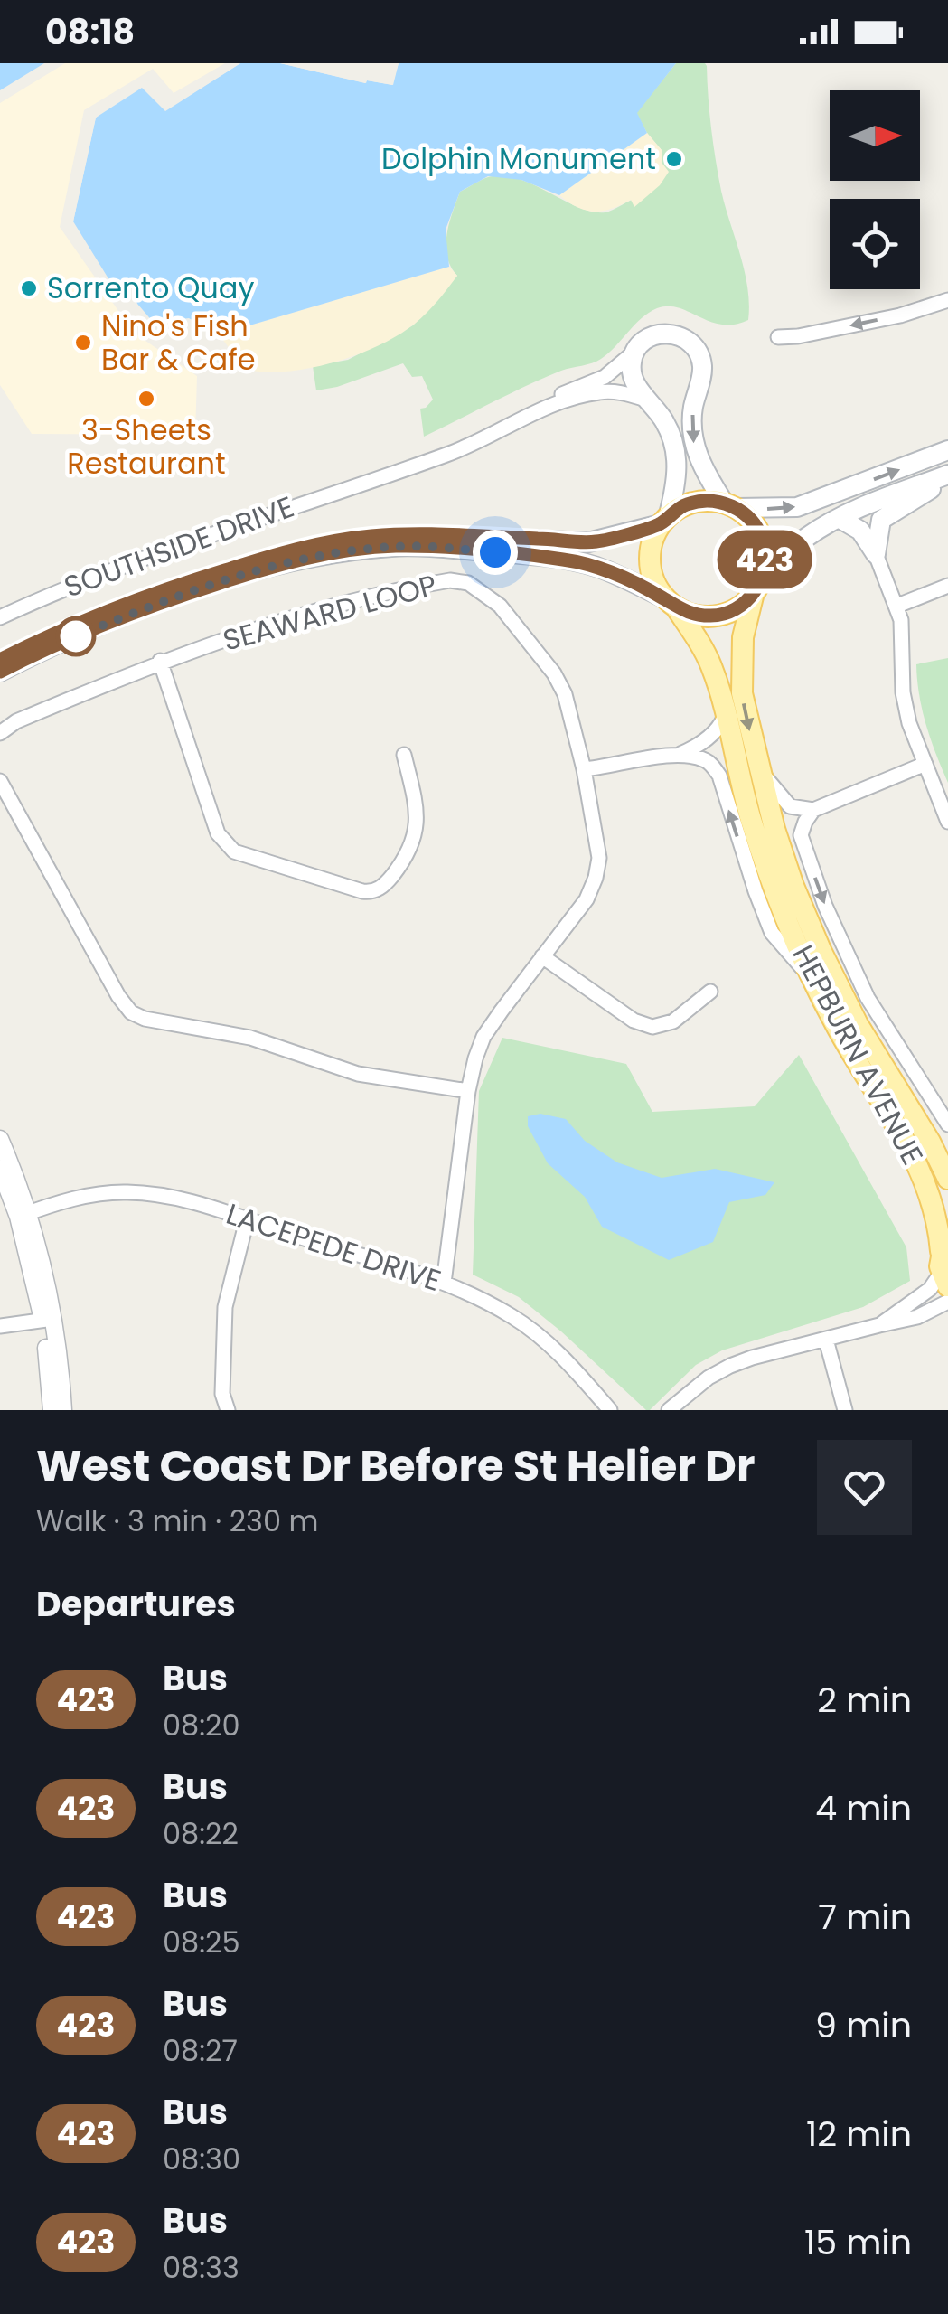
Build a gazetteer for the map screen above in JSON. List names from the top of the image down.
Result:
{
  "streets": {
    "main road": ["HEPBURN AVENUE"],
    "street": ["SOUTHSIDE DRIVE", "SEAWARD LOOP", "LACEPEDE DRIVE"]
  },
  "crossings": [
    ["SEAWARD LOOP", "LACEPEDE DRIVE"]
  ],
  "places": [
    "Dolphin Monument",
    "Sorrento Quay",
    "Nino's Fish Bar & Cafe",
    "3-Sheets Restaurant"
  ],
  "lines": ["bus line 423"],
  "north": "right",
  "page": {
    "status": "08:18",
    "on_map": "423",
    "heading": [
      ["West Coast Dr Before St Helier Dr", "Walk · 3 min · 230 m"],
      "Departures"
    ],
    "list": [
      {
        "mark": "423",
        "name": "Bus",
        "note": "08:20",
        "value": "2 min"
      },
      {
        "mark": "423",
        "name": "Bus",
        "note": "08:22",
        "value": "4 min"
      },
      {
        "mark": "423",
        "name": "Bus",
        "note": "08:25",
        "value": "7 min"
      },
      {
        "mark": "423",
        "name": "Bus",
        "note": "08:27",
        "value": "9 min"
      },
      {
        "mark": "423",
        "name": "Bus",
        "note": "08:30",
        "value": "12 min"
      },
      {
        "mark": "423",
        "name": "Bus",
        "note": "08:33",
        "value": "15 min"
      }
    ]
  }
}
